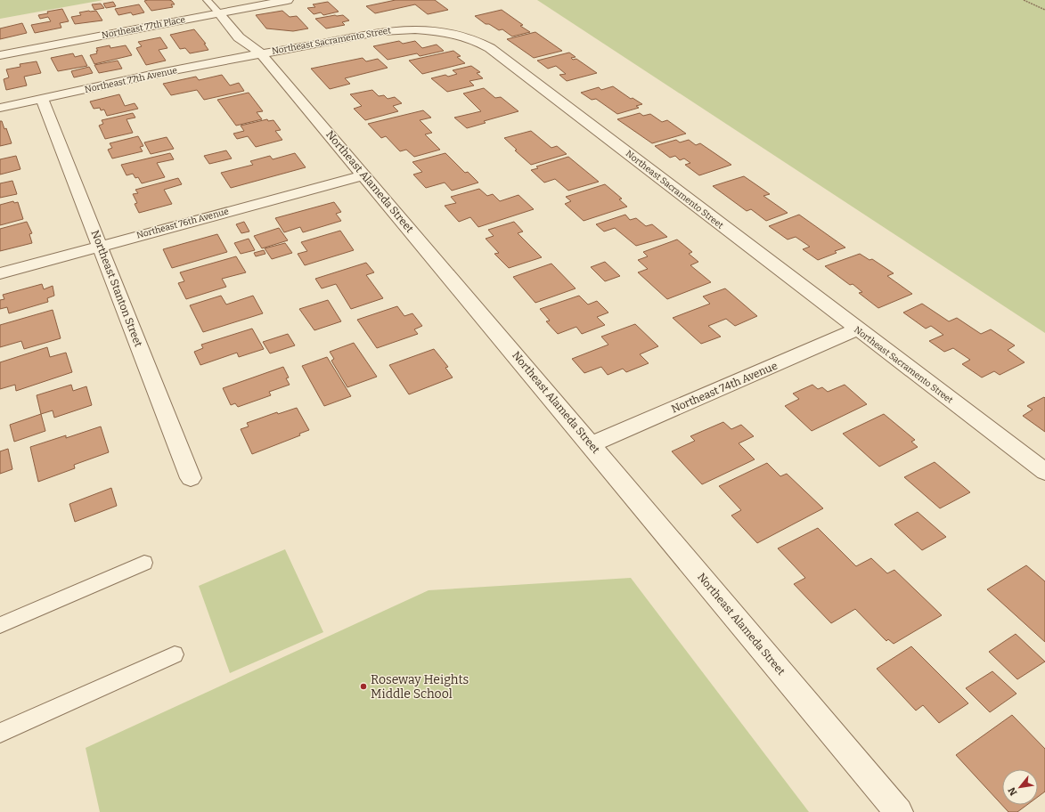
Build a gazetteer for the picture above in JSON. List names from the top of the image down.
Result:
{
  "streets": {
    "street": [
      "Northeast 77th Place",
      "Northeast Sacramento Street",
      "Northeast 77th Avenue",
      "Northeast Alameda Street",
      "Northeast 76th Avenue",
      "Northeast Stanton Street",
      "Northeast 74th Avenue"
    ]
  },
  "crossings": [
    ["Northeast 77th Place", "Northeast Alameda Street"],
    ["Northeast Sacramento Street", "Northeast 77th Avenue"],
    ["Northeast Sacramento Street", "Northeast Alameda Street"],
    ["Northeast Sacramento Street", "Northeast 74th Avenue"],
    ["Northeast 77th Avenue", "Northeast Alameda Street"],
    ["Northeast 77th Avenue", "Northeast Stanton Street"],
    ["Northeast Alameda Street", "Northeast 76th Avenue"],
    ["Northeast Alameda Street", "Northeast 74th Avenue"],
    ["Northeast 76th Avenue", "Northeast Stanton Street"]
  ],
  "places": ["Roseway Heights Middle School"],
  "north": "bottom left"
}
